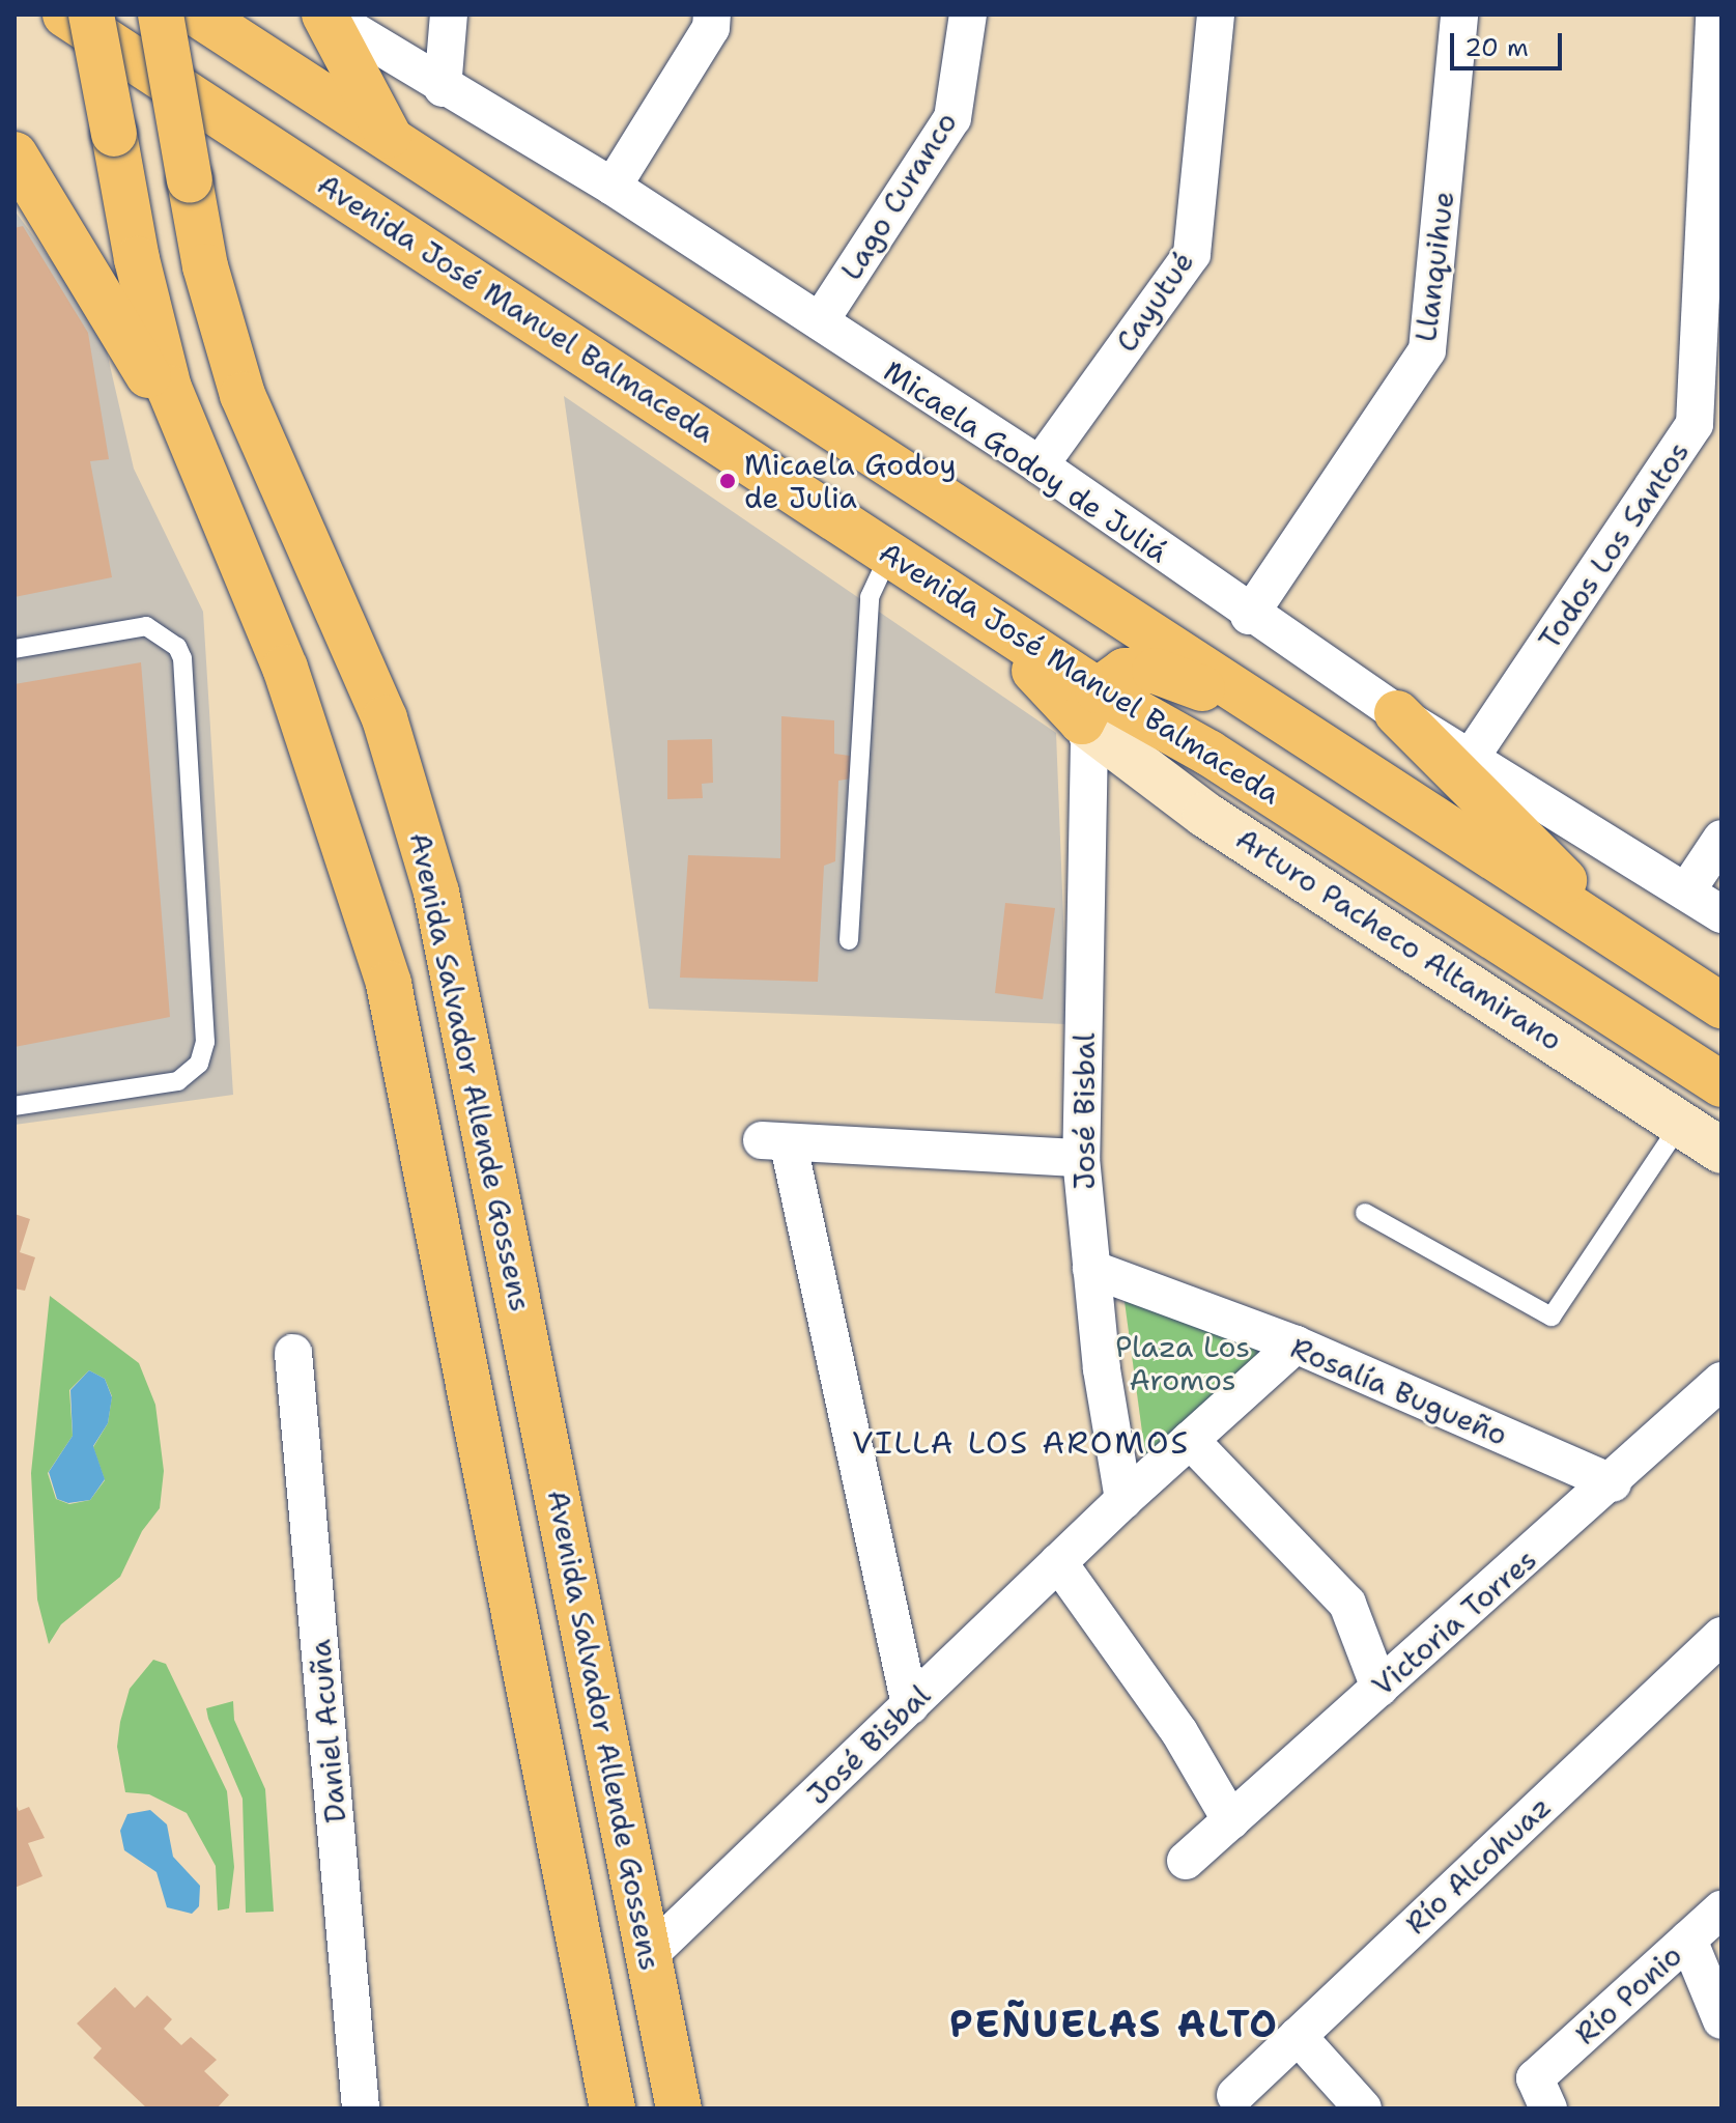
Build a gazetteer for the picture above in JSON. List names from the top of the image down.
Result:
{
  "streets": {
    "main road": ["Avenida José Manuel Balmaceda", "Avenida Salvador Allende Gossens"],
    "street": [
      "Lago Curanco",
      "Llanquihue",
      "Cayutué",
      "Micaela Godoy de Juliá",
      "Todos Los Santos",
      "Arturo Pacheco Altamirano",
      "José Bisbal",
      "Rosalía Bugueño",
      "Victoria Torres",
      "Daniel Acuña",
      "Río Alcohuaz",
      "Río Ponio"
    ]
  },
  "crossings": [
    ["Lago Curanco", "Micaela Godoy de Juliá"],
    ["Llanquihue", "Micaela Godoy de Juliá"],
    ["Cayutué", "Micaela Godoy de Juliá"],
    ["Avenida José Manuel Balmaceda", "Arturo Pacheco Altamirano"],
    ["Avenida José Manuel Balmaceda", "José Bisbal"],
    ["Micaela Godoy de Juliá", "Todos Los Santos"],
    ["Arturo Pacheco Altamirano", "José Bisbal"],
    ["Avenida Salvador Allende Gossens", "José Bisbal"],
    ["José Bisbal", "Rosalía Bugueño"],
    ["Rosalía Bugueño", "Victoria Torres"]
  ],
  "districts": ["VILLA LOS AROMOS", "PEÑUELAS ALTO"],
  "parks": ["Plaza Los Aromos"],
  "places": ["Micaela Godoy de Julia"],
  "scale_bar": "20 m"
}
